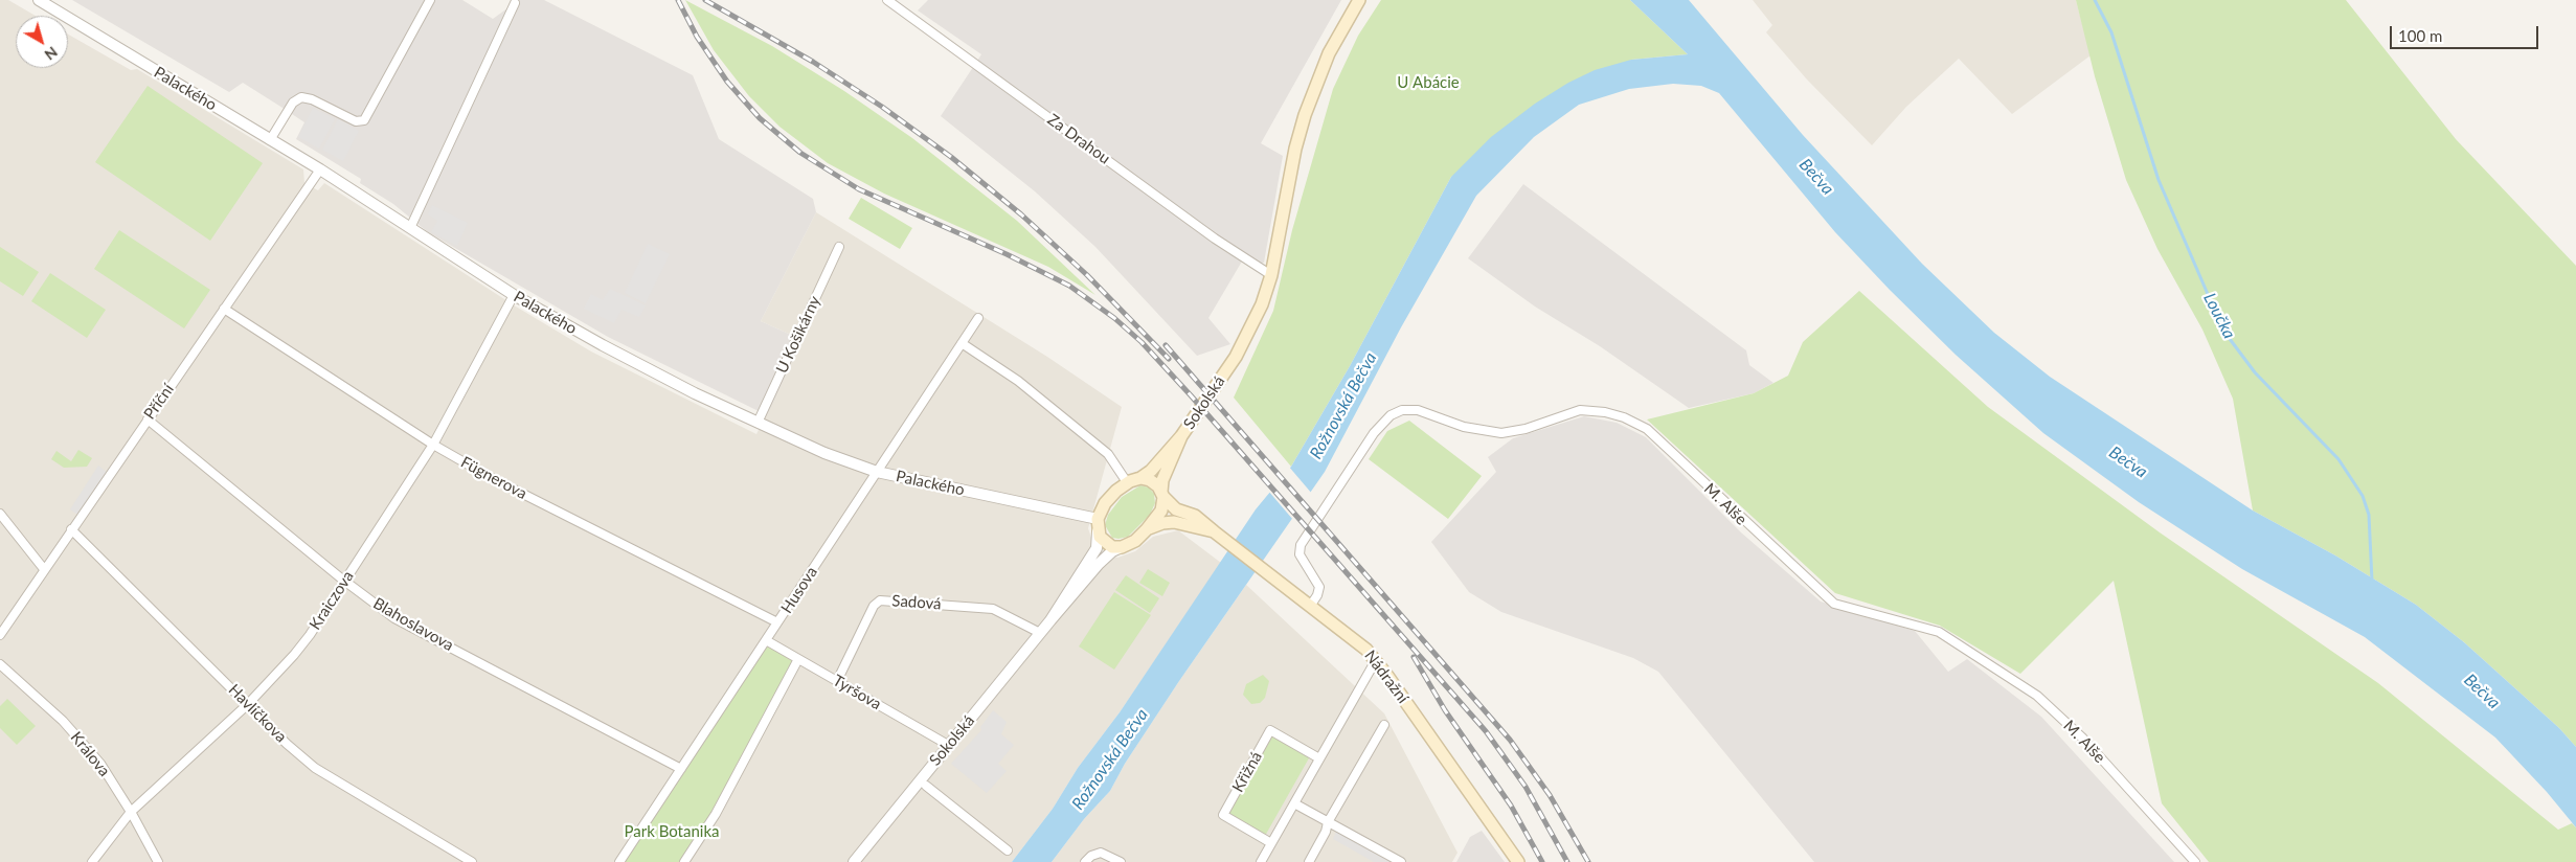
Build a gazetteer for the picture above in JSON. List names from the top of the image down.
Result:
{
  "streets": {
    "main road": ["Sokolská", "Nádražní"],
    "street": [
      "Palackého",
      "Za Drahou",
      "U Košikárny",
      "Příční",
      "Fügnerova",
      "M. Alše",
      "Husova",
      "Kraiczova",
      "Sadová",
      "Blahoslavova",
      "Tyršova",
      "Havlíčkova",
      "Králova",
      "Křižná"
    ]
  },
  "crossings": [
    ["Palackého", "U Košikárny"],
    ["Palackého", "Příční"],
    ["Palackého", "Sokolská"],
    ["Palackého", "Husova"],
    ["Palackého", "Kraiczova"],
    ["Palackého", "Nádražní"],
    ["Za Drahou", "Sokolská"],
    ["Příční", "Fügnerova"],
    ["Příční", "Blahoslavova"],
    ["Příční", "Havlíčkova"],
    ["Sokolská", "Sadová"],
    ["Sokolská", "Nádražní"],
    ["Sokolská", "Tyršova"],
    ["Fügnerova", "Husova"],
    ["Fügnerova", "Kraiczova"],
    ["M. Alše", "Nádražní"],
    ["Husova", "Blahoslavova"],
    ["Husova", "Tyršova"],
    ["Kraiczova", "Blahoslavova"],
    ["Kraiczova", "Havlíčkova"],
    ["Kraiczova", "Králova"],
    ["Sadová", "Tyršova"]
  ],
  "water": ["Bečva", "Loučka", "Rožnovská Bečva"],
  "parks": ["U Abácie", "Park Botanika"],
  "scale_bar": "100 m",
  "north": "bottom right"
}
